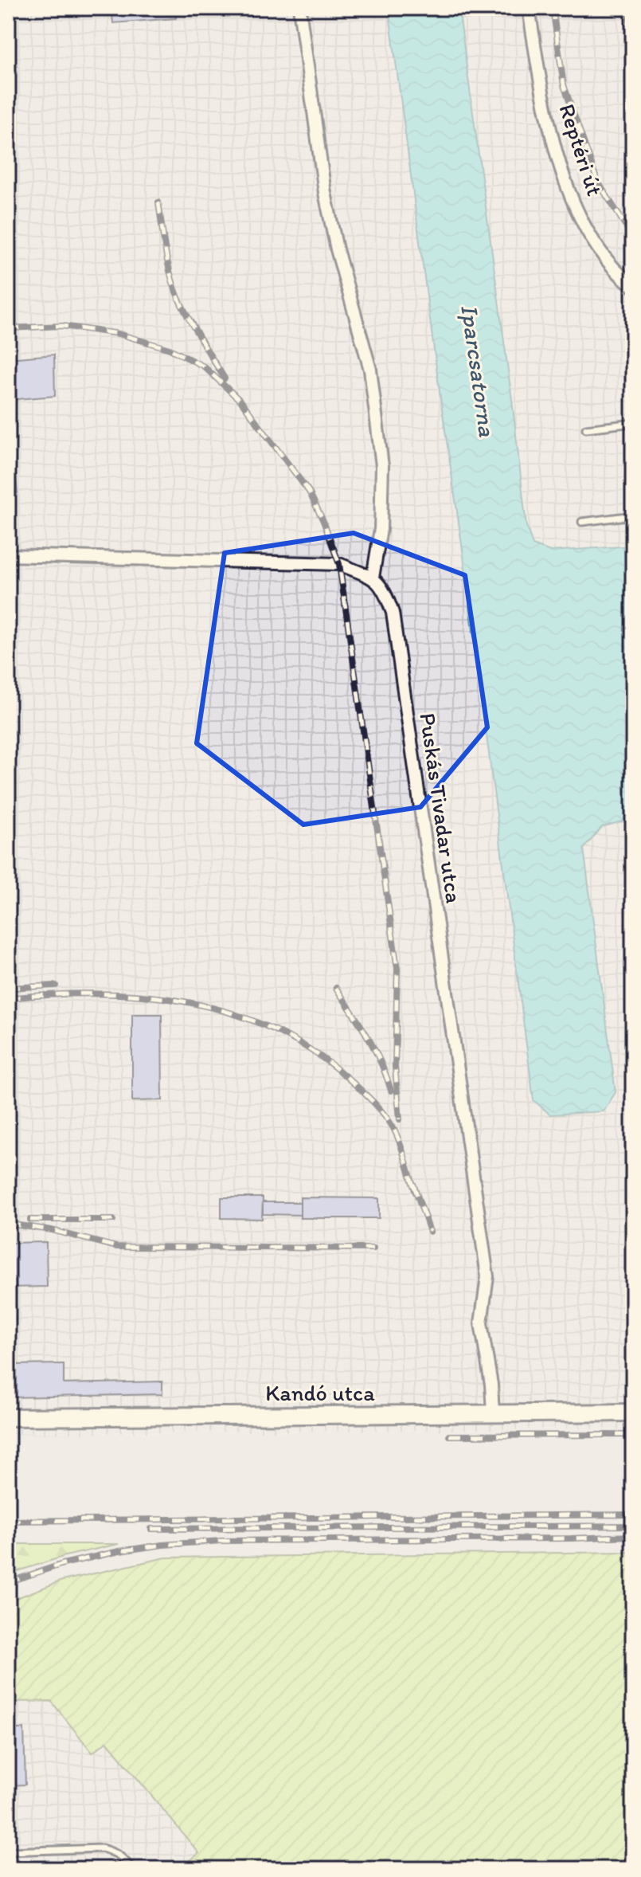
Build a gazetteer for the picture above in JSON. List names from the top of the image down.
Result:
{
  "streets": {
    "street": ["Reptéri út", "Puskás Tivadar utca", "Kandó utca"]
  },
  "crossings": [
    ["Puskás Tivadar utca", "Kandó utca"]
  ],
  "water": ["Iparcsatorna"]
}
